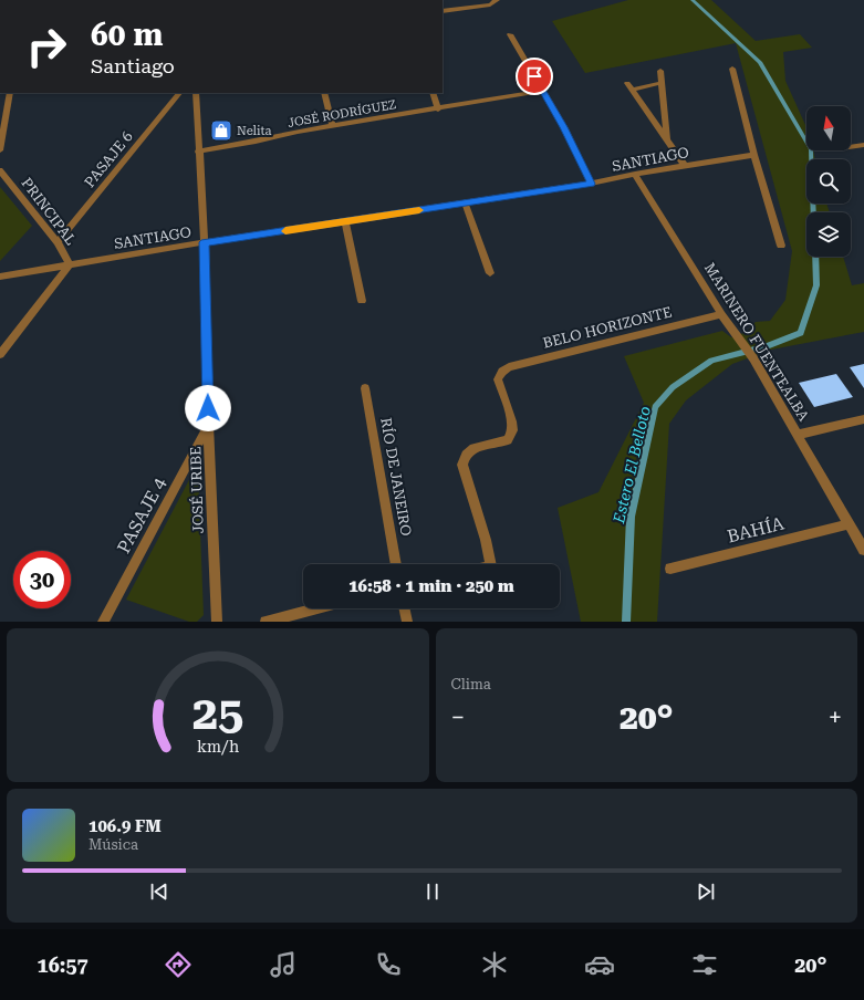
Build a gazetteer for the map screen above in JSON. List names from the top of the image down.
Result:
{
  "streets": {
    "street": [
      "JOSÉ RODRÍGUEZ",
      "PASAJE 6",
      "SANTIAGO",
      "PRINCIPAL",
      "BELO HORIZONTE",
      "MARINERO FUENTEALBA",
      "RÍO DE JANEIRO",
      "JOSÉ URIBE",
      "PASAJE 4",
      "BAHÍA"
    ]
  },
  "crossings": [
    ["JOSÉ RODRÍGUEZ", "JOSÉ URIBE"],
    ["PASAJE 6", "PRINCIPAL"],
    ["SANTIAGO", "PRINCIPAL"],
    ["SANTIAGO", "MARINERO FUENTEALBA"],
    ["SANTIAGO", "JOSÉ URIBE"],
    ["BELO HORIZONTE", "MARINERO FUENTEALBA"],
    ["MARINERO FUENTEALBA", "BAHÍA"],
    ["JOSÉ URIBE", "PASAJE 4"]
  ],
  "water": ["Estero El Belloto"],
  "places": {
    "shop": ["Nelita"]
  },
  "north": "top",
  "page": {
    "turn": ["60 m", "Santiago"],
    "limit": "30",
    "trip": "16:58 · 1 min · 250 m",
    "tile": "Clima",
    "heat": ["−", "20°", "+"],
    "song": ["106.9 FM", "Música"],
    "tabs": ["16:57", "20°"],
    "gauge": ["25", "km/h"]
  }
}
